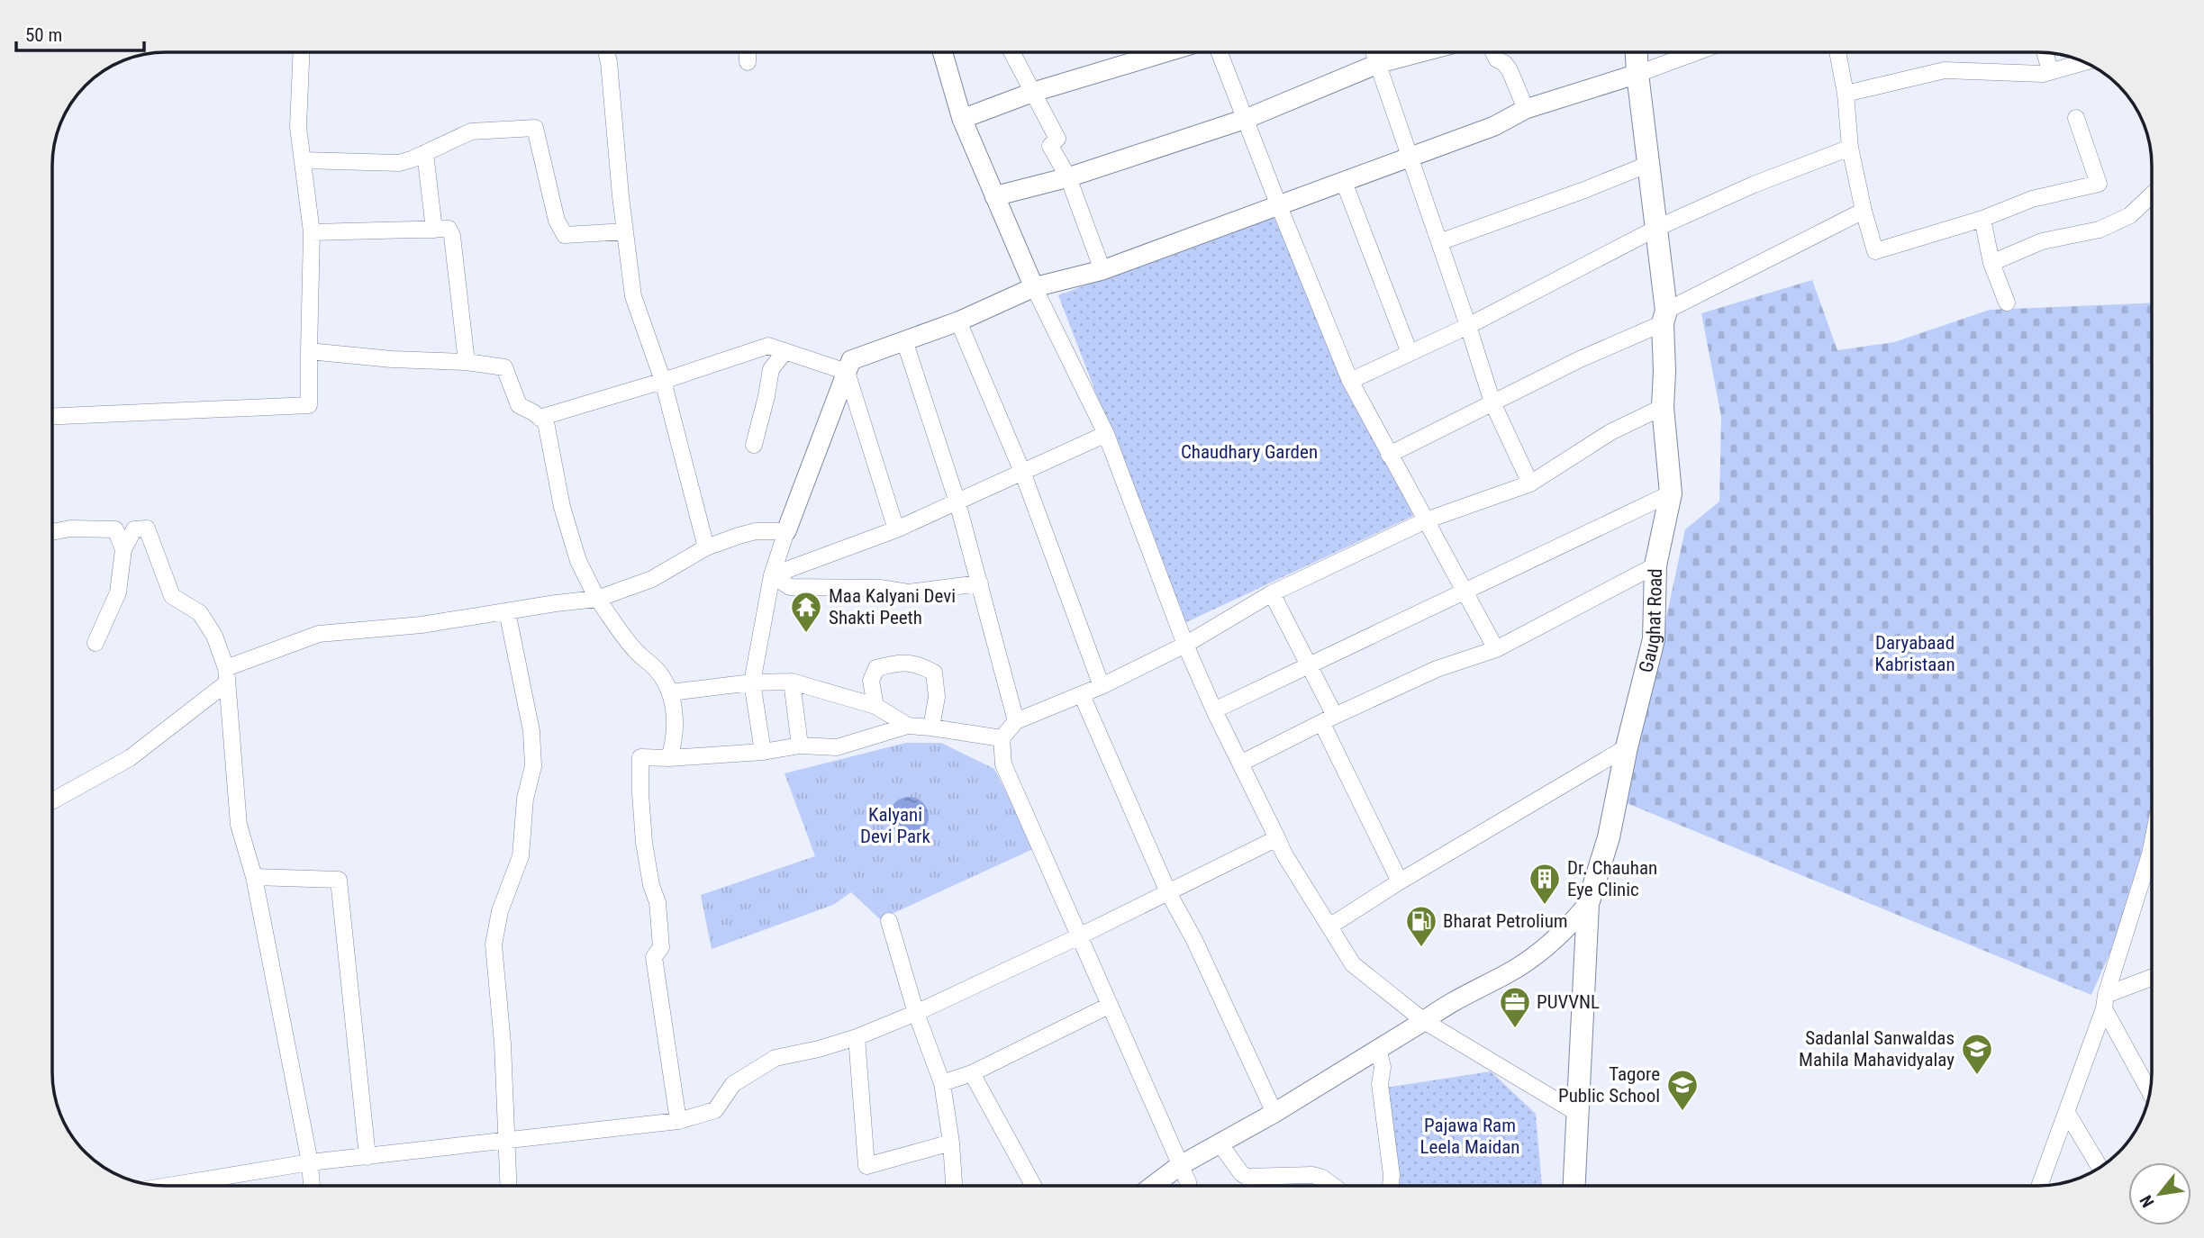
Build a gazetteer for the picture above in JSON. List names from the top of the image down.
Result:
{
  "streets": {
    "main road": ["Gaughat Road"]
  },
  "parks": [
    "Chaudhary Garden",
    "Daryabaad Kabristaan",
    "Kalyani Devi Park",
    "Pajawa Ram Leela Maidan"
  ],
  "places": {
    "temple": ["Maa Kalyani Devi Shakti Peeth"],
    "building": ["Dr. Chauhan Eye Clinic"],
    "fuel station": ["Bharat Petrolium"],
    "office": ["PUVVNL"],
    "school or university": ["Sadanlal Sanwaldas Mahila Mahavidyalay", "Tagore Public School"]
  },
  "scale_bar": "50 m",
  "north": "bottom left"
}
